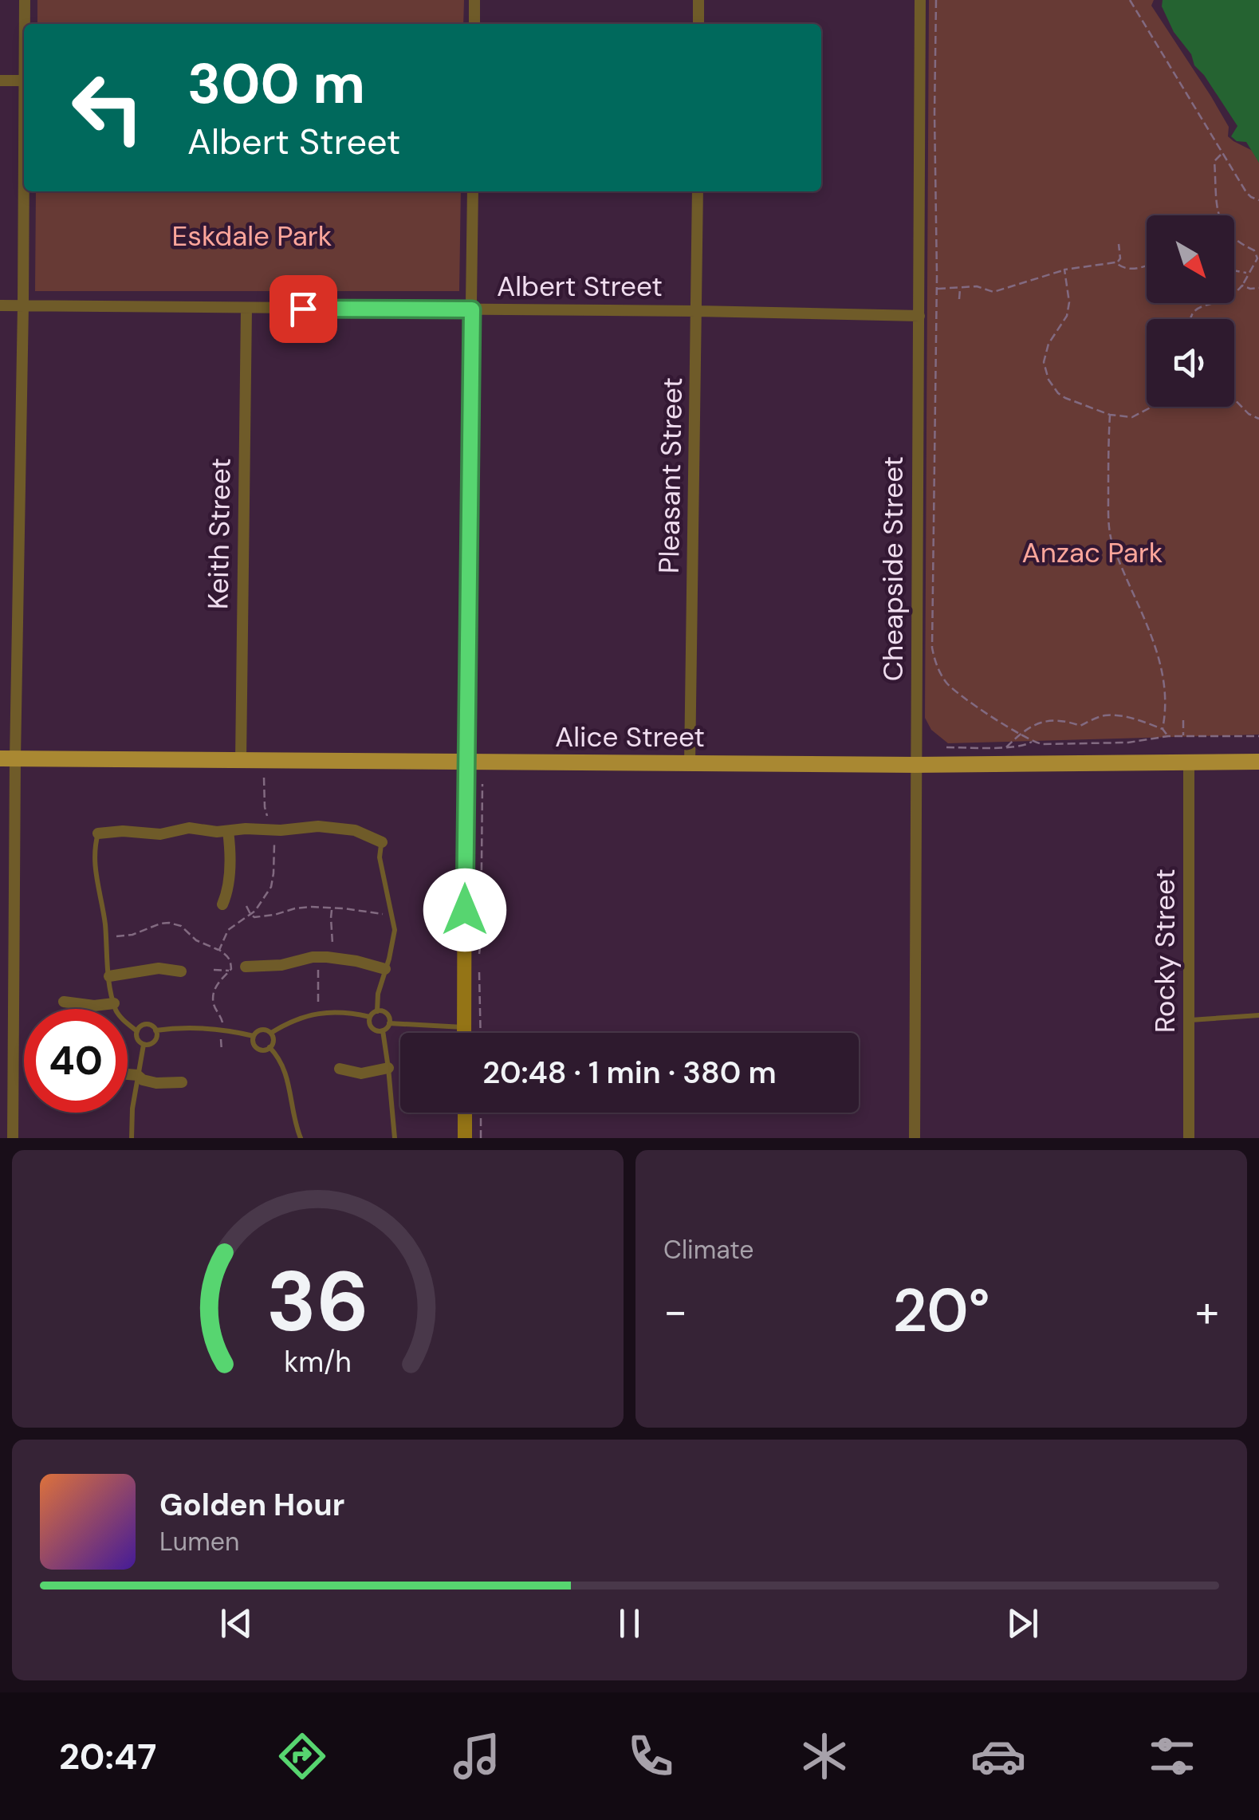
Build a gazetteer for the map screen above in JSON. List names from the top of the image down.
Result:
{
  "streets": {
    "main road": ["Alice Street"],
    "street": [
      "Albert Street",
      "Pleasant Street",
      "Keith Street",
      "Cheapside Street",
      "Rocky Street"
    ]
  },
  "crossings": [
    ["Albert Street", "Pleasant Street"],
    ["Albert Street", "Keith Street"],
    ["Albert Street", "Cheapside Street"],
    ["Pleasant Street", "Alice Street"],
    ["Keith Street", "Alice Street"],
    ["Cheapside Street", "Alice Street"],
    ["Alice Street", "Rocky Street"]
  ],
  "parks": ["Eskdale Park", "Anzac Park"],
  "north": "bottom right",
  "page": {
    "turn": ["300 m", "Albert Street"],
    "limit": "40",
    "trip": "20:48 · 1 min · 380 m",
    "tile": "Climate",
    "heat": ["−", "20°", "+"],
    "song": ["Golden Hour", "Lumen"],
    "tabs": "20:47",
    "gauge": ["36", "km/h"]
  }
}
